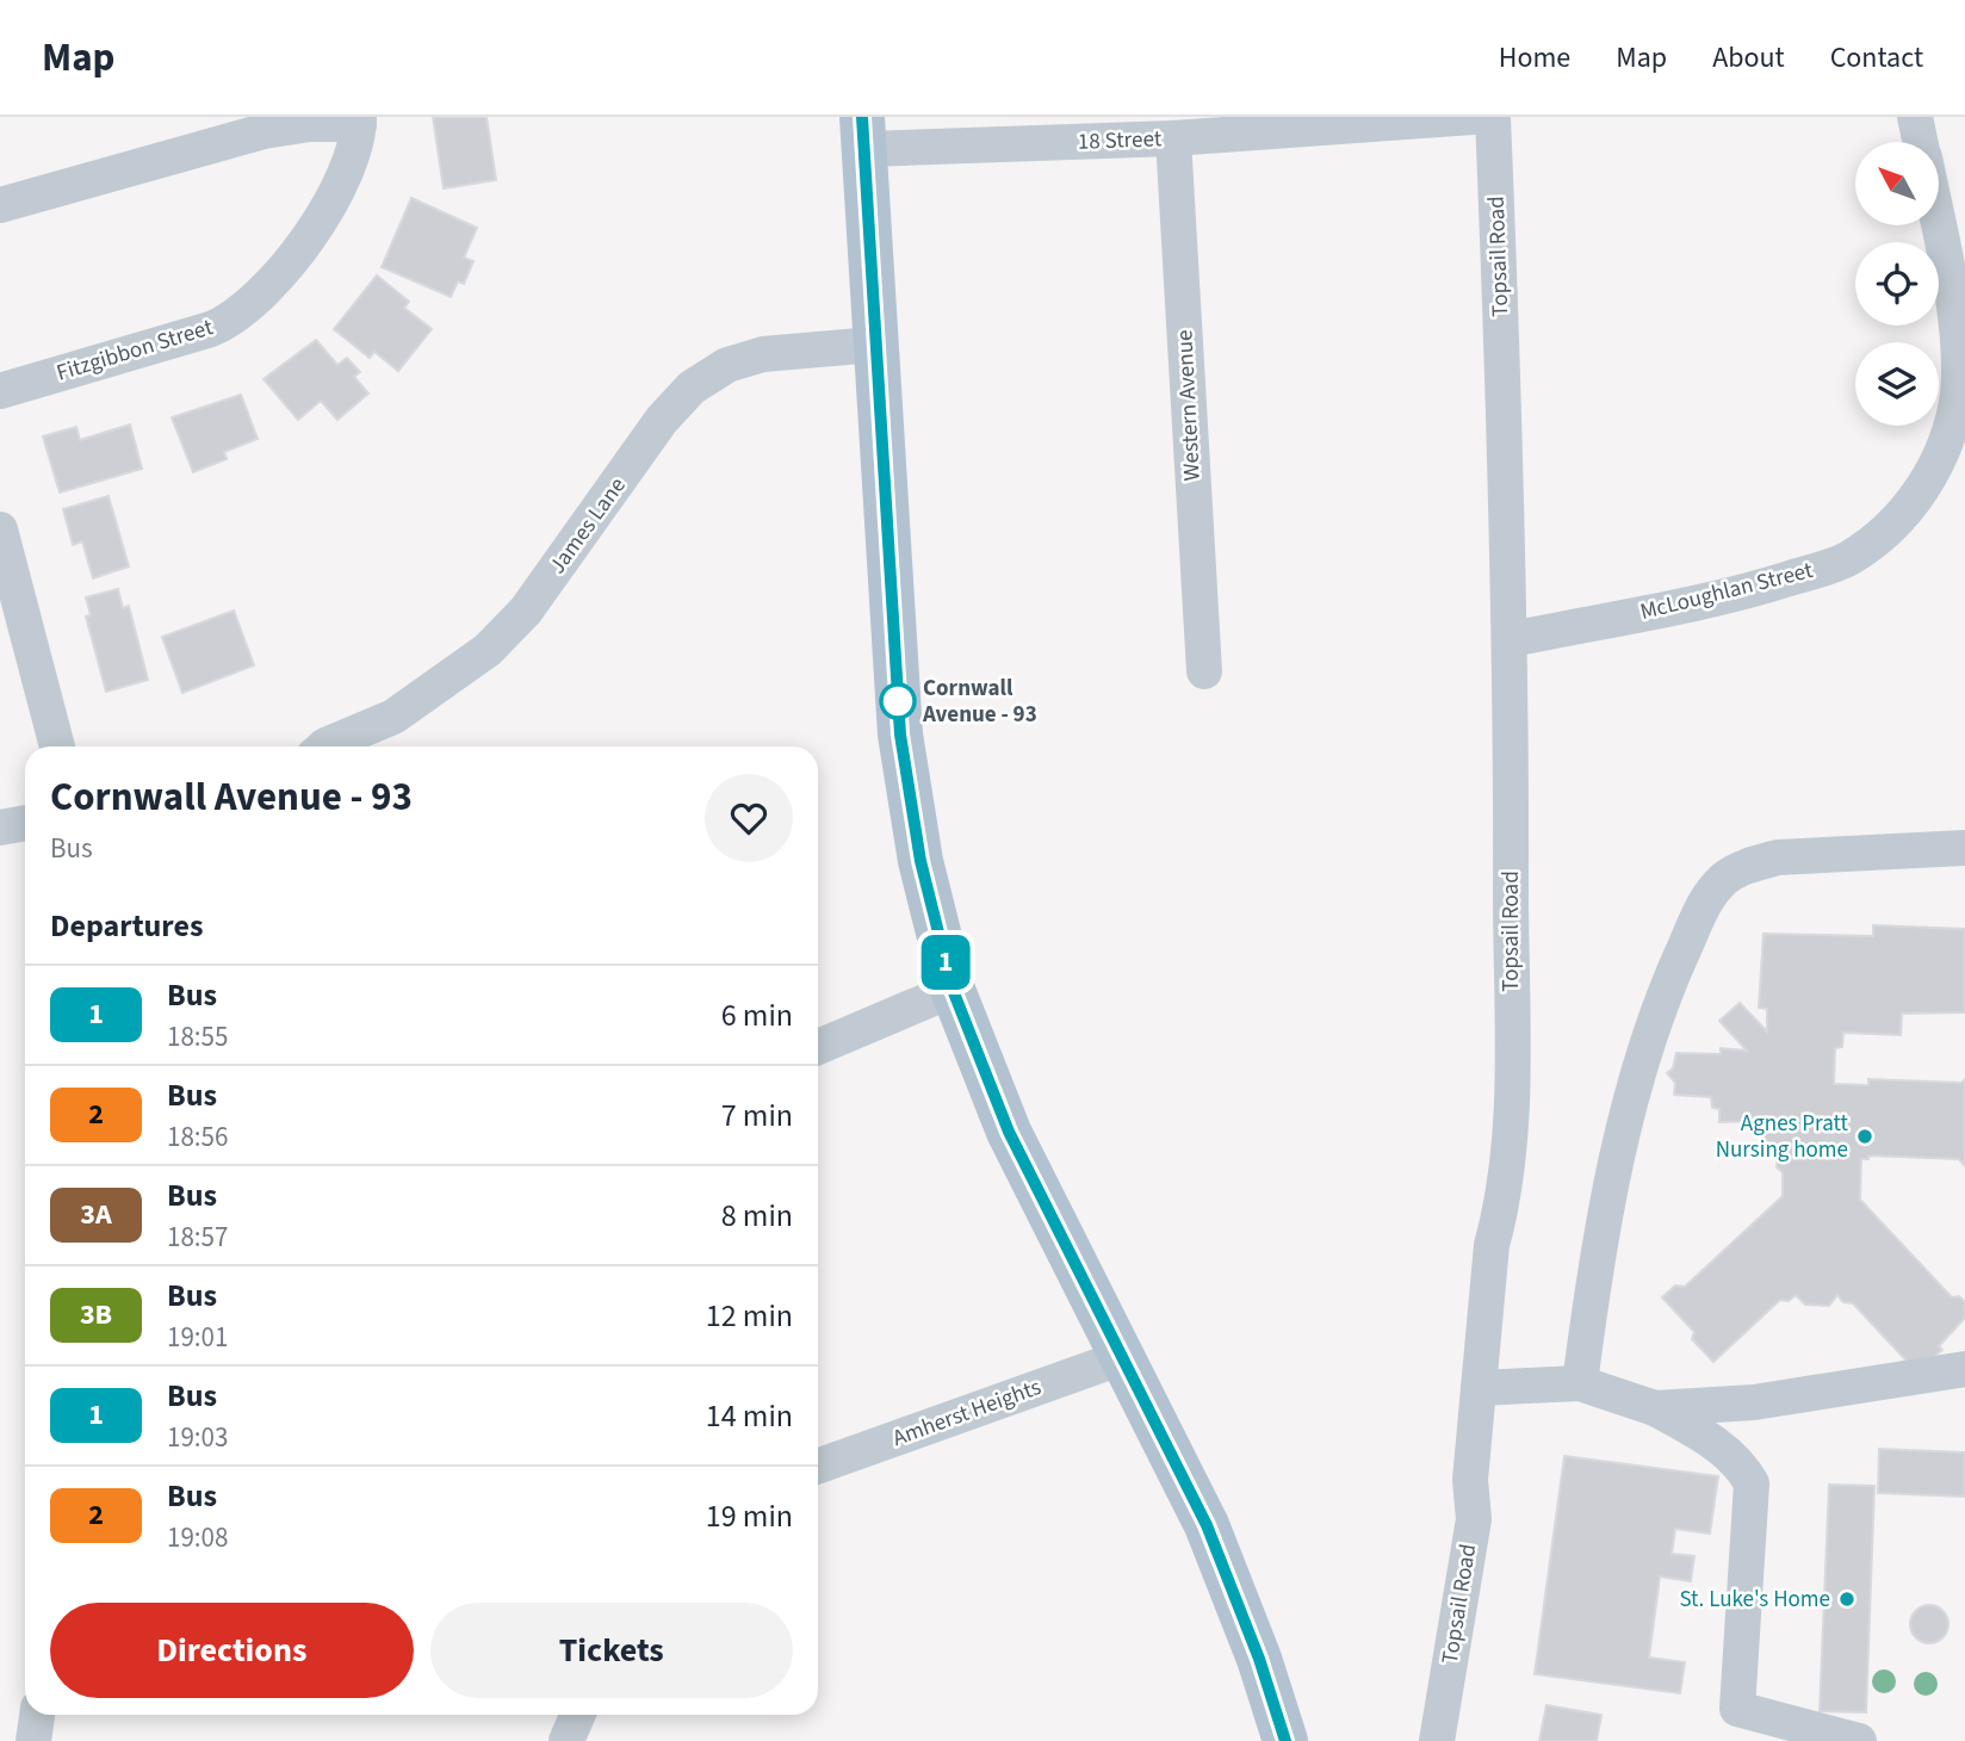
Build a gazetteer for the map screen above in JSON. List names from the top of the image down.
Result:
{
  "streets": {
    "street": [
      "18 Street",
      "Topsail Road",
      "Fitzgibbon Street",
      "Western Avenue",
      "James Lane",
      "McLoughlan Street",
      "Amherst Heights"
    ]
  },
  "crossings": [
    ["18 Street", "Western Avenue"],
    ["Topsail Road", "McLoughlan Street"]
  ],
  "places": ["Cornwall Avenue - 93", "Agnes Pratt Nursing home", "St. Luke's Home"],
  "lines": ["bus line 1"],
  "north": "top left",
  "page": {
    "header": "Map",
    "nav": [
      "Home",
      "Map",
      "About",
      "Contact"
    ],
    "on_map": "1",
    "heading": [
      ["Cornwall Avenue - 93", "Bus"],
      "Departures"
    ],
    "list": [
      {
        "mark": "1",
        "name": "Bus",
        "note": "18:55",
        "value": "6 min"
      },
      {
        "mark": "2",
        "name": "Bus",
        "note": "18:56",
        "value": "7 min"
      },
      {
        "mark": "3A",
        "name": "Bus",
        "note": "18:57",
        "value": "8 min"
      },
      {
        "mark": "3B",
        "name": "Bus",
        "note": "19:01",
        "value": "12 min"
      },
      {
        "mark": "1",
        "name": "Bus",
        "note": "19:03",
        "value": "14 min"
      },
      {
        "mark": "2",
        "name": "Bus",
        "note": "19:08",
        "value": "19 min"
      }
    ],
    "buttons": ["Directions", "Tickets"]
  }
}
